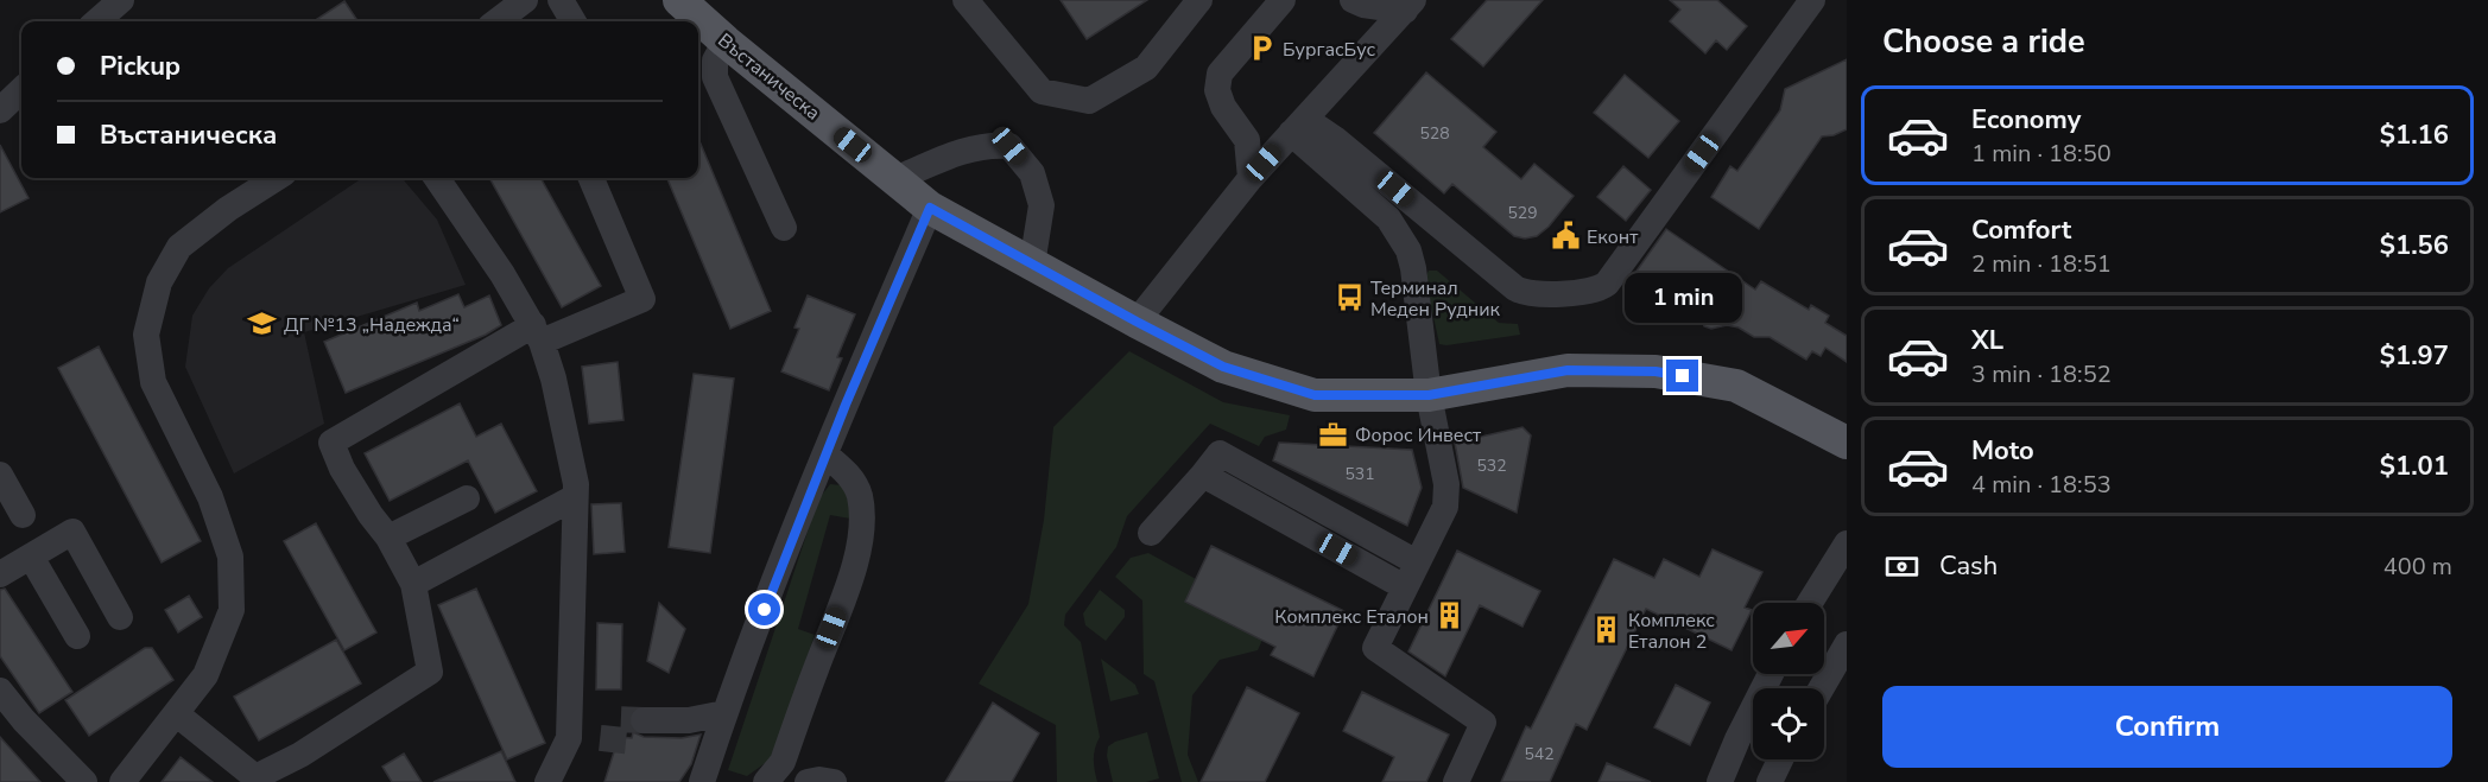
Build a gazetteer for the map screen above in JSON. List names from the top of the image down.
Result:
{
  "streets": {
    "main road": ["Въстаническа"]
  },
  "places": {
    "parking": ["БургасБус"],
    "public building": ["Еконт"],
    "bus stop": ["Терминал Меден Рудник"],
    "school or university": ["ДГ №13 „Надежда“"],
    "office": ["Форос Инвест"],
    "building": ["Комплекс Еталон", "Комплекс Еталон 2"]
  },
  "house_numbers": [
    "528",
    "529",
    "532",
    "531",
    "542"
  ],
  "north": "top right",
  "page": {
    "heading": "Choose a ride",
    "banner": ["Pickup", "Въстаническа"],
    "list": [
      {
        "name": "Economy",
        "note": "1 min · 18:50",
        "value": "$1.16"
      },
      {
        "name": "Comfort",
        "note": "2 min · 18:51",
        "value": "$1.56"
      },
      {
        "name": "XL",
        "note": "3 min · 18:52",
        "value": "$1.97"
      },
      {
        "name": "Moto",
        "note": "4 min · 18:53",
        "value": "$1.01"
      }
    ],
    "bubble": "1 min",
    "pay": ["Cash", "400 m"],
    "buttons": "Confirm"
  }
}
